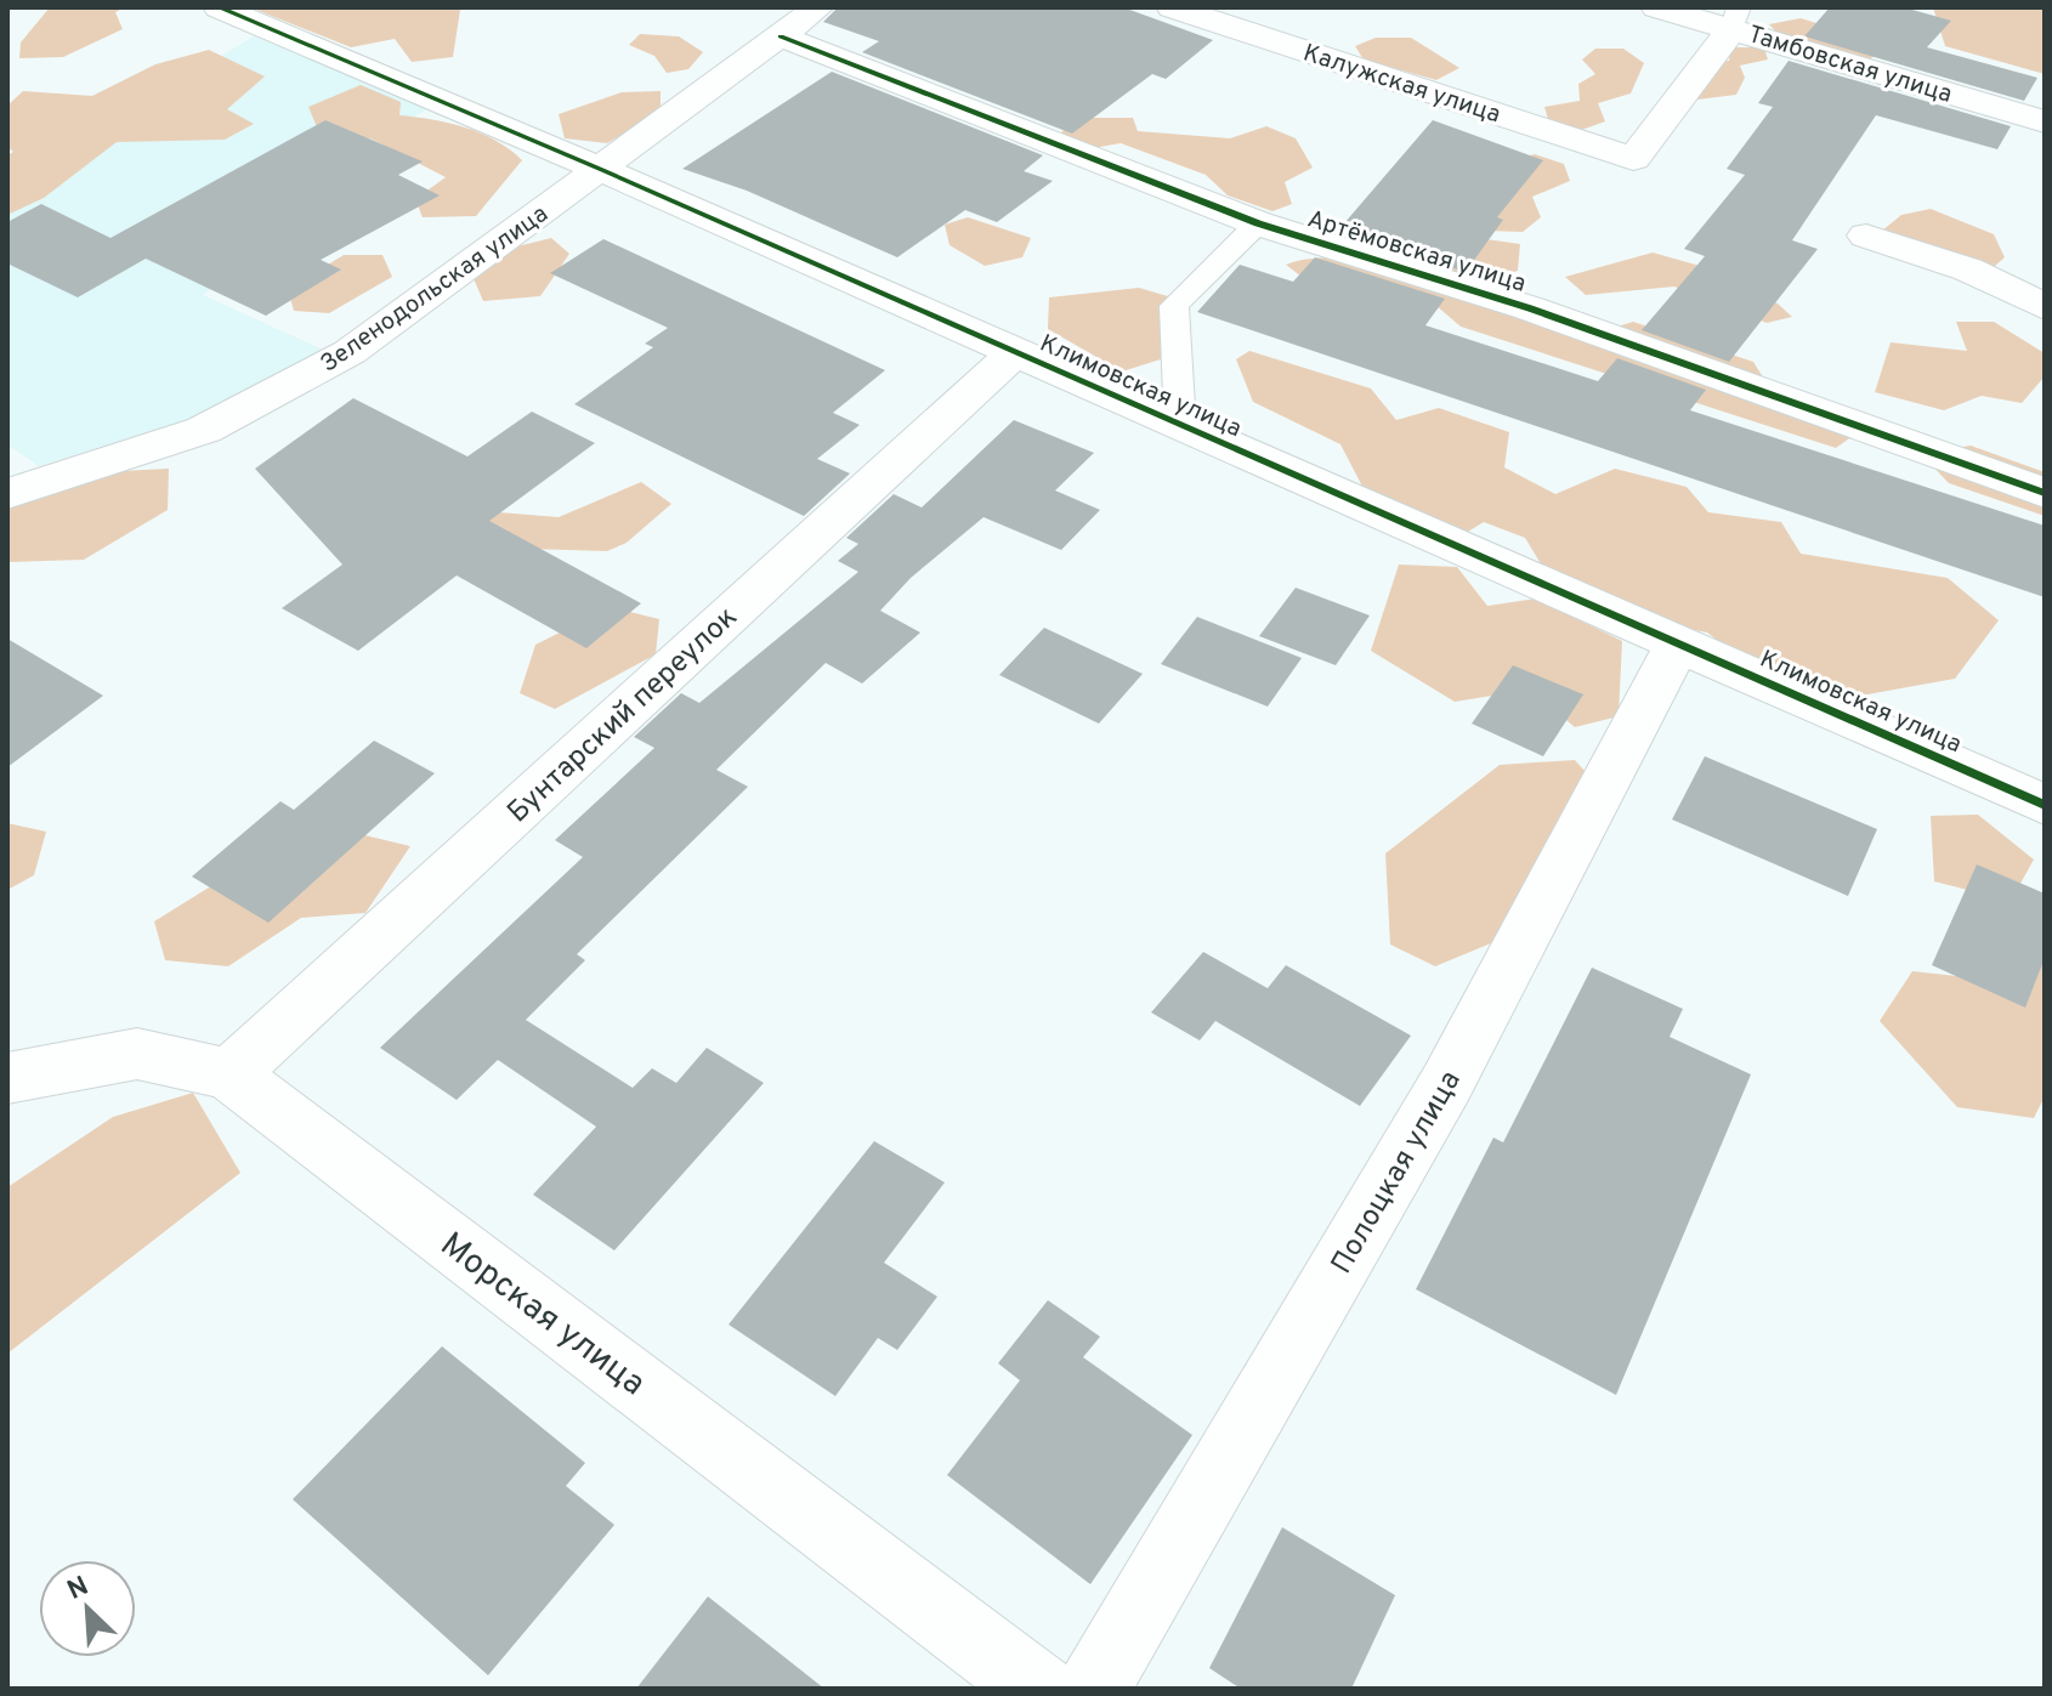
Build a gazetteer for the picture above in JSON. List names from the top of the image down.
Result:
{
  "streets": {
    "street": [
      "Тамбовская улица",
      "Калужская улица",
      "Артёмовская улица",
      "Зеленодольская улица",
      "Климовская улица",
      "Бунтарский переулок",
      "Полоцкая улица",
      "Морская улица"
    ]
  },
  "crossings": [
    ["Тамбовская улица", "Калужская улица"],
    ["Артёмовская улица", "Зеленодольская улица"],
    ["Зеленодольская улица", "Климовская улица"],
    ["Климовская улица", "Бунтарский переулок"],
    ["Климовская улица", "Полоцкая улица"],
    ["Бунтарский переулок", "Морская улица"]
  ],
  "north": "top left"
}
